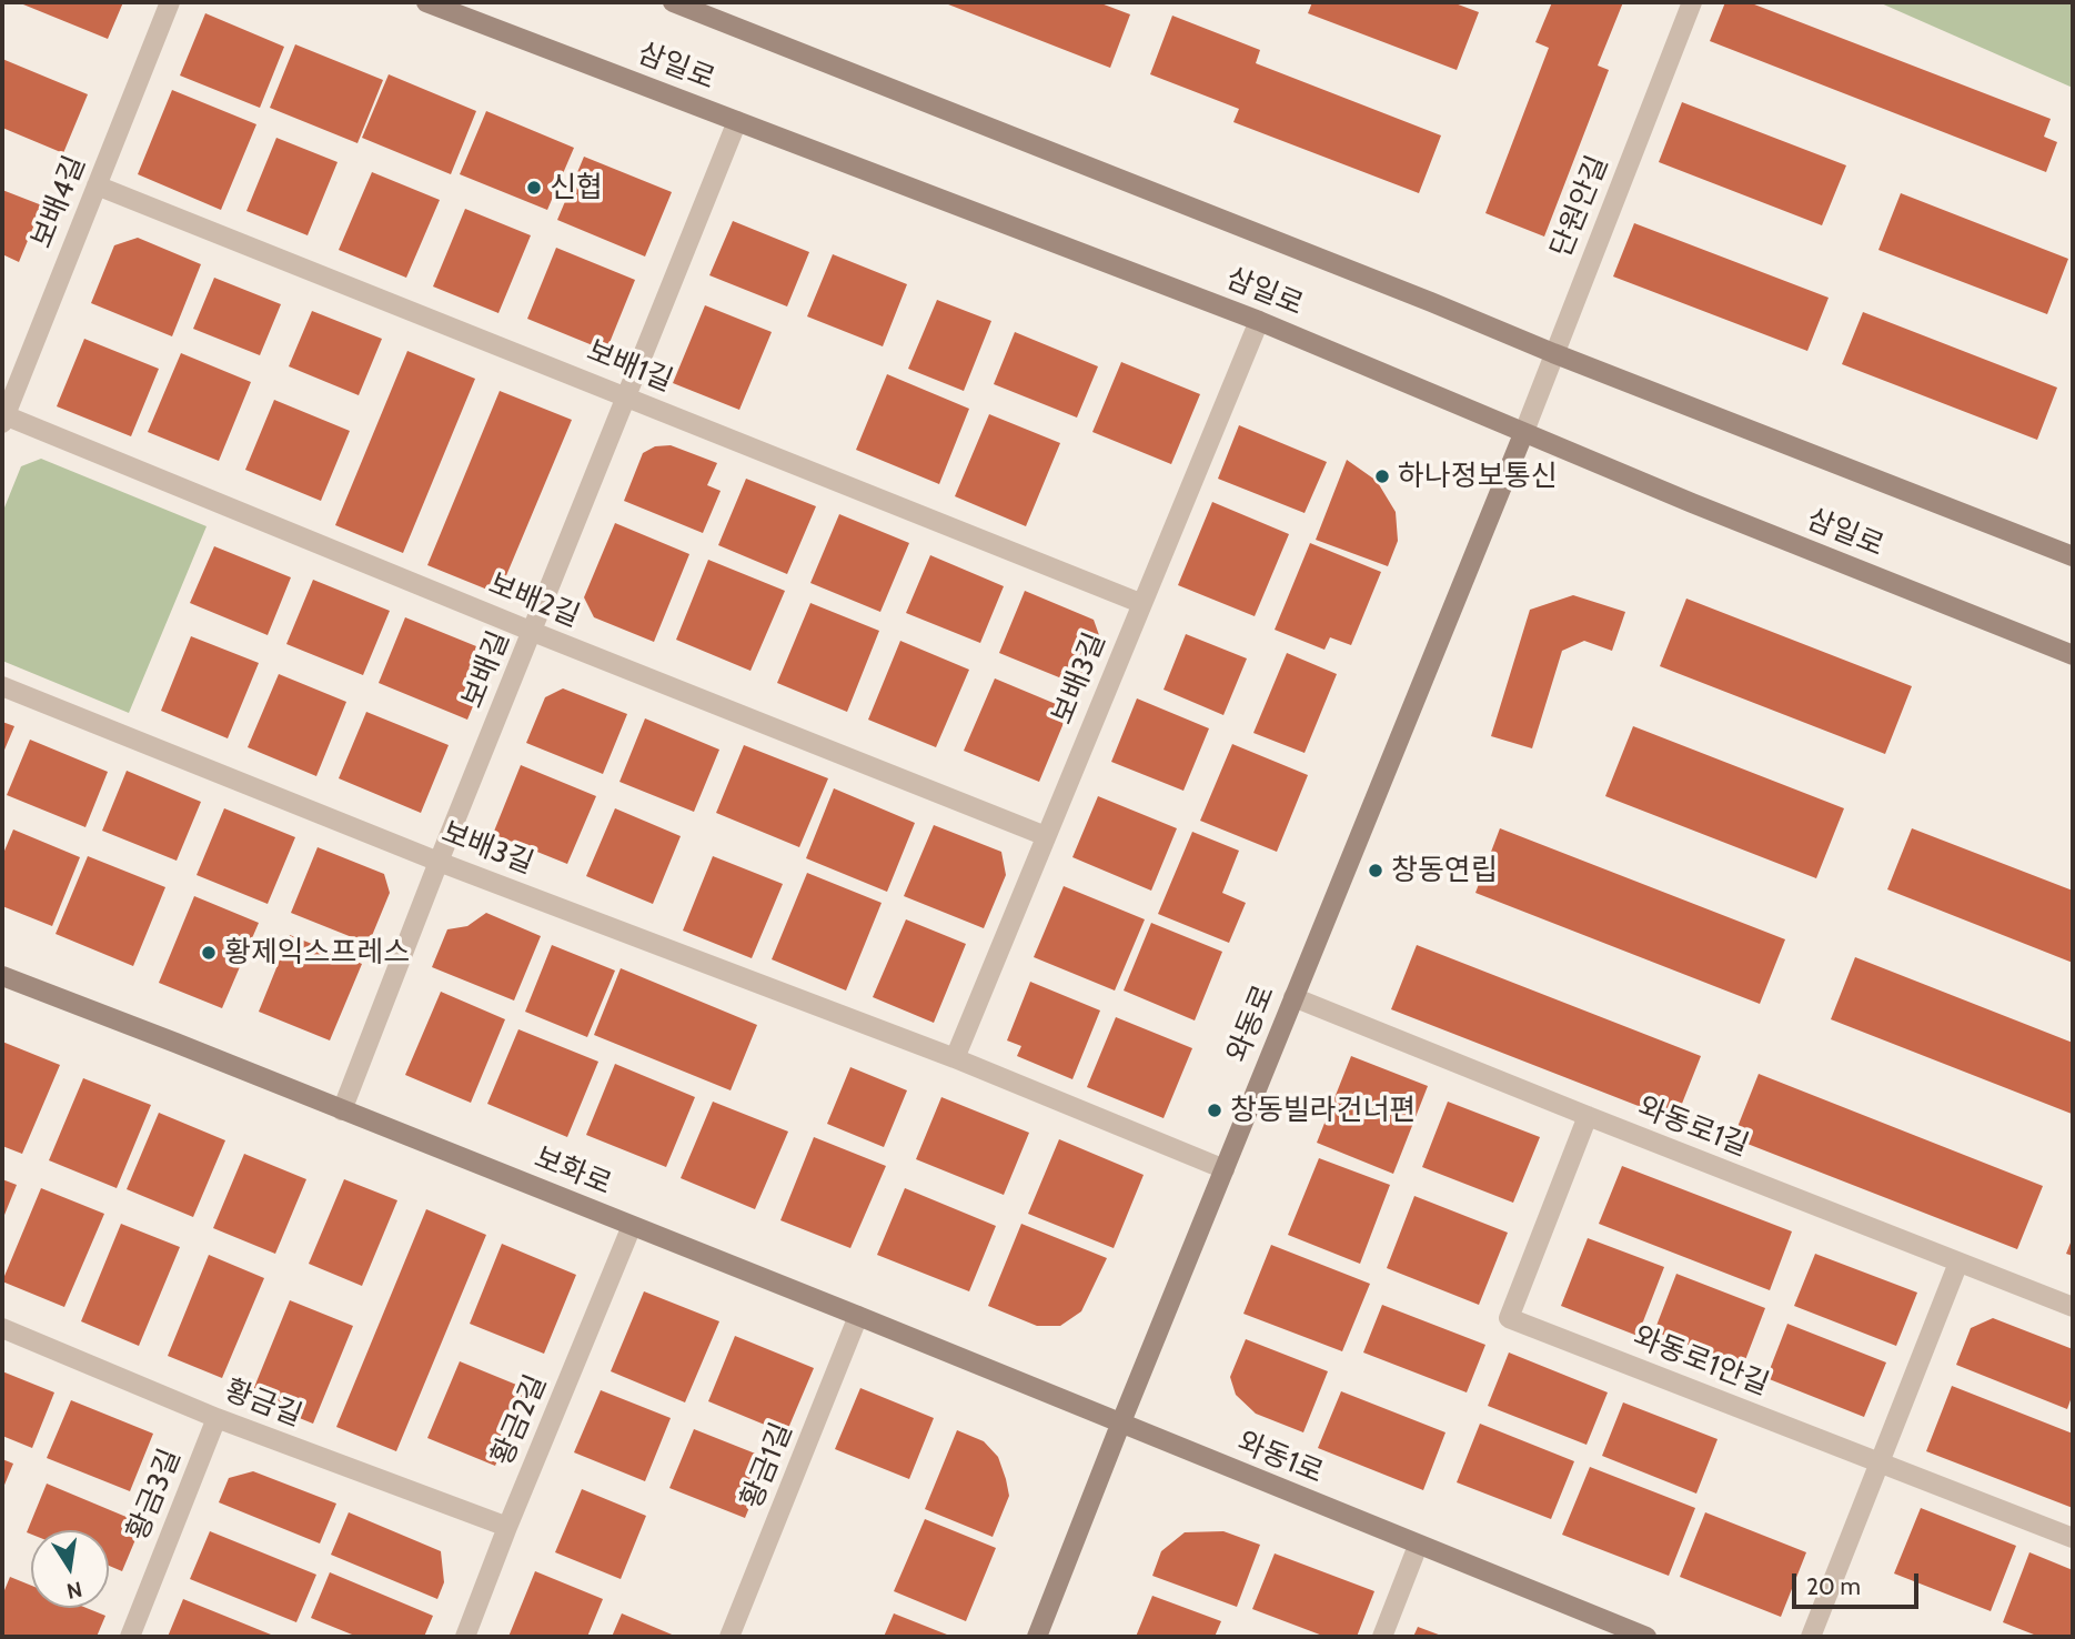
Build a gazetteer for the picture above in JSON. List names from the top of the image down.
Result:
{
  "streets": {
    "main road": [
      "삼일로",
      "와동로",
      "보화로",
      "와동1로"
    ],
    "street": [
      "보배4길",
      "단원안길",
      "보배1길",
      "보배2길",
      "보배길",
      "보배3길",
      "와동로1길",
      "와동로1안길",
      "황금길",
      "황금2길",
      "황금1길",
      "황금3길"
    ]
  },
  "crossings": [
    ["삼일로", "단원안길"],
    ["삼일로", "보배길"],
    ["삼일로", "보배3길"],
    ["삼일로", "와동로"],
    ["보배4길", "보배1길"],
    ["보배4길", "보배2길"],
    ["단원안길", "와동로"],
    ["보배1길", "보배길"],
    ["보배1길", "보배3길"],
    ["보배2길", "보배길"],
    ["보배2길", "보배3길"],
    ["보배길", "보배3길"],
    ["보배길", "보화로"],
    ["보배3길", "와동로"],
    ["와동로", "와동로1길"],
    ["와동로", "보화로"],
    ["와동로", "와동1로"],
    ["와동로1길", "와동로1안길"],
    ["보화로", "황금2길"],
    ["보화로", "와동1로"],
    ["보화로", "황금1길"],
    ["황금길", "황금2길"],
    ["황금길", "황금3길"]
  ],
  "places": [
    "신협",
    "하나정보통신",
    "창동연립",
    "황제익스프레스",
    "창동빌라건너편"
  ],
  "scale_bar": "20 m",
  "north": "bottom"
}
